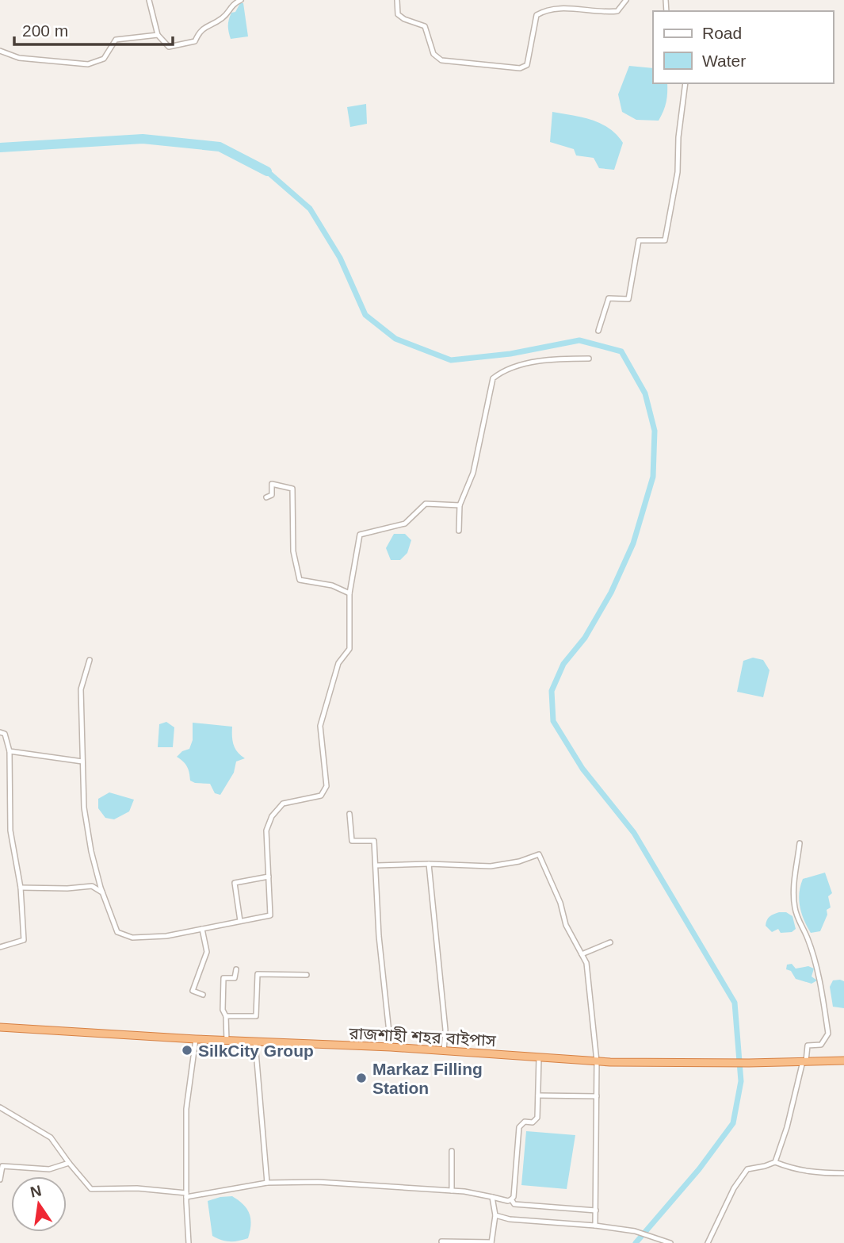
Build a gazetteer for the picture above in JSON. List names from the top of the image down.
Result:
{
  "streets": {
    "highway": ["রাজশাহী শহর বাইপাস"]
  },
  "places": ["SilkCity Group", "Markaz Filling Station"],
  "legend": ["Road", "Water"],
  "scale_bar": "200 m",
  "north": "top"
}
